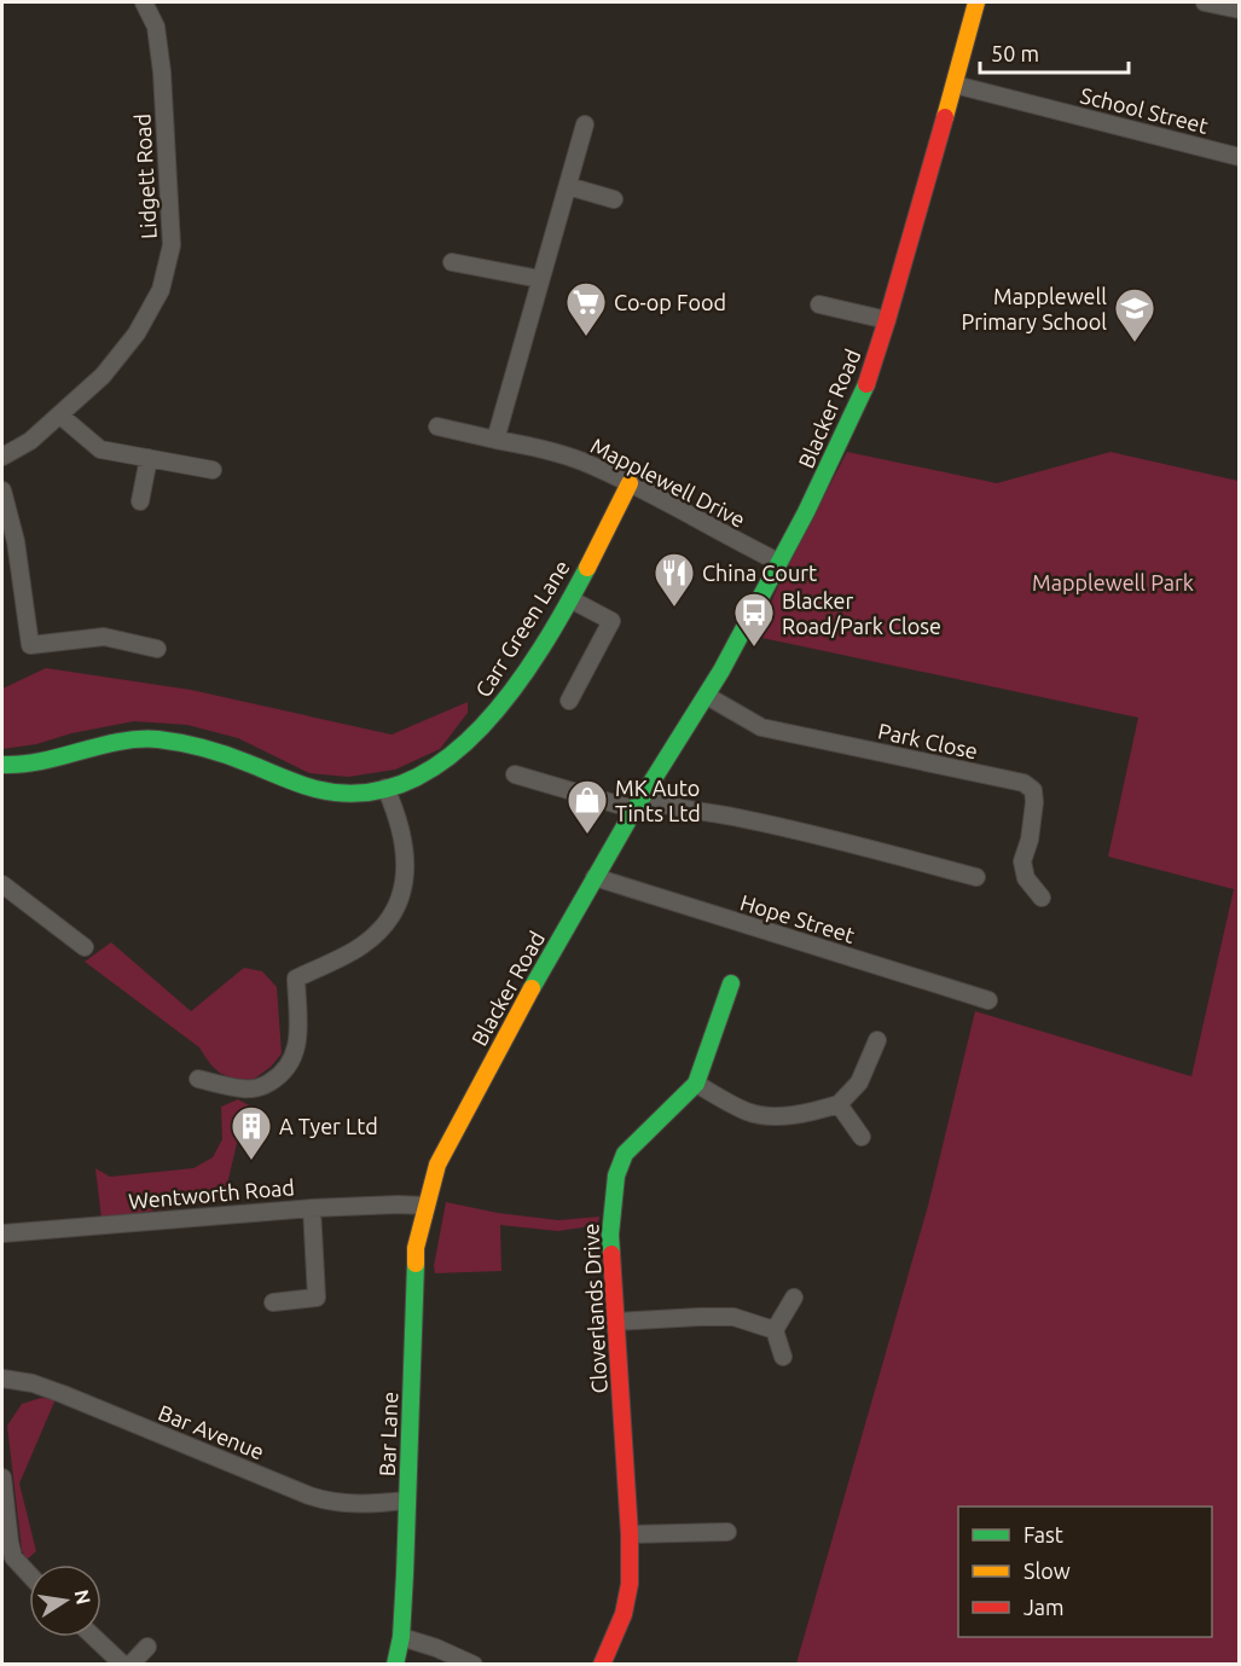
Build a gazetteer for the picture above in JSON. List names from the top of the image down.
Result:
{
  "streets": {
    "main road": [
      "Blacker Road",
      "Carr Green Lane",
      "Cloverlands Drive",
      "Bar Lane"
    ],
    "street": [
      "School Street",
      "Lidgett Road",
      "Mapplewell Drive",
      "Park Close",
      "Hope Street",
      "Wentworth Road",
      "Bar Avenue"
    ]
  },
  "crossings": [
    ["School Street", "Blacker Road"],
    ["Blacker Road", "Mapplewell Drive"],
    ["Blacker Road", "Park Close"],
    ["Blacker Road", "Hope Street"],
    ["Blacker Road", "Wentworth Road"],
    ["Blacker Road", "Bar Lane"],
    ["Mapplewell Drive", "Carr Green Lane"],
    ["Wentworth Road", "Bar Lane"],
    ["Bar Avenue", "Bar Lane"]
  ],
  "parks": ["Mapplewell Park"],
  "places": {
    "supermarket": ["Co-op Food"],
    "school or university": ["Mapplewell Primary School"],
    "restaurant": ["China Court"],
    "bus stop": ["Blacker Road/Park Close"],
    "shop": ["MK Auto Tints Ltd"],
    "building": ["A Tyer Ltd"]
  },
  "legend": ["Fast", "Slow", "Jam"],
  "scale_bar": "50 m",
  "north": "right"
}
